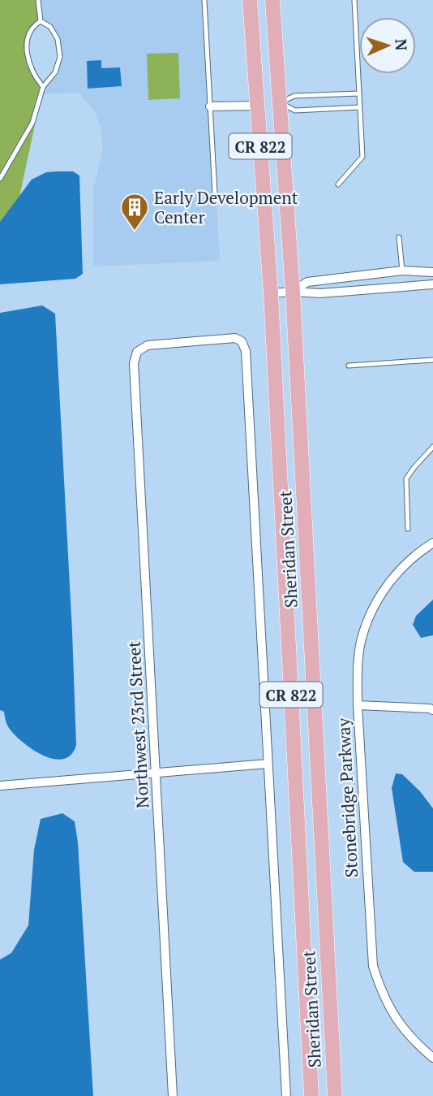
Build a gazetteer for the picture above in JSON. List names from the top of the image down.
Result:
{
  "streets": {
    "main road": ["CR 822", "Sheridan Street"],
    "street": ["Northwest 23rd Street", "Stonebridge Parkway"]
  },
  "crossings": [
    ["Sheridan Street", "Northwest 23rd Street"]
  ],
  "places": {
    "building": ["Early Development Center"]
  },
  "north": "right"
}
